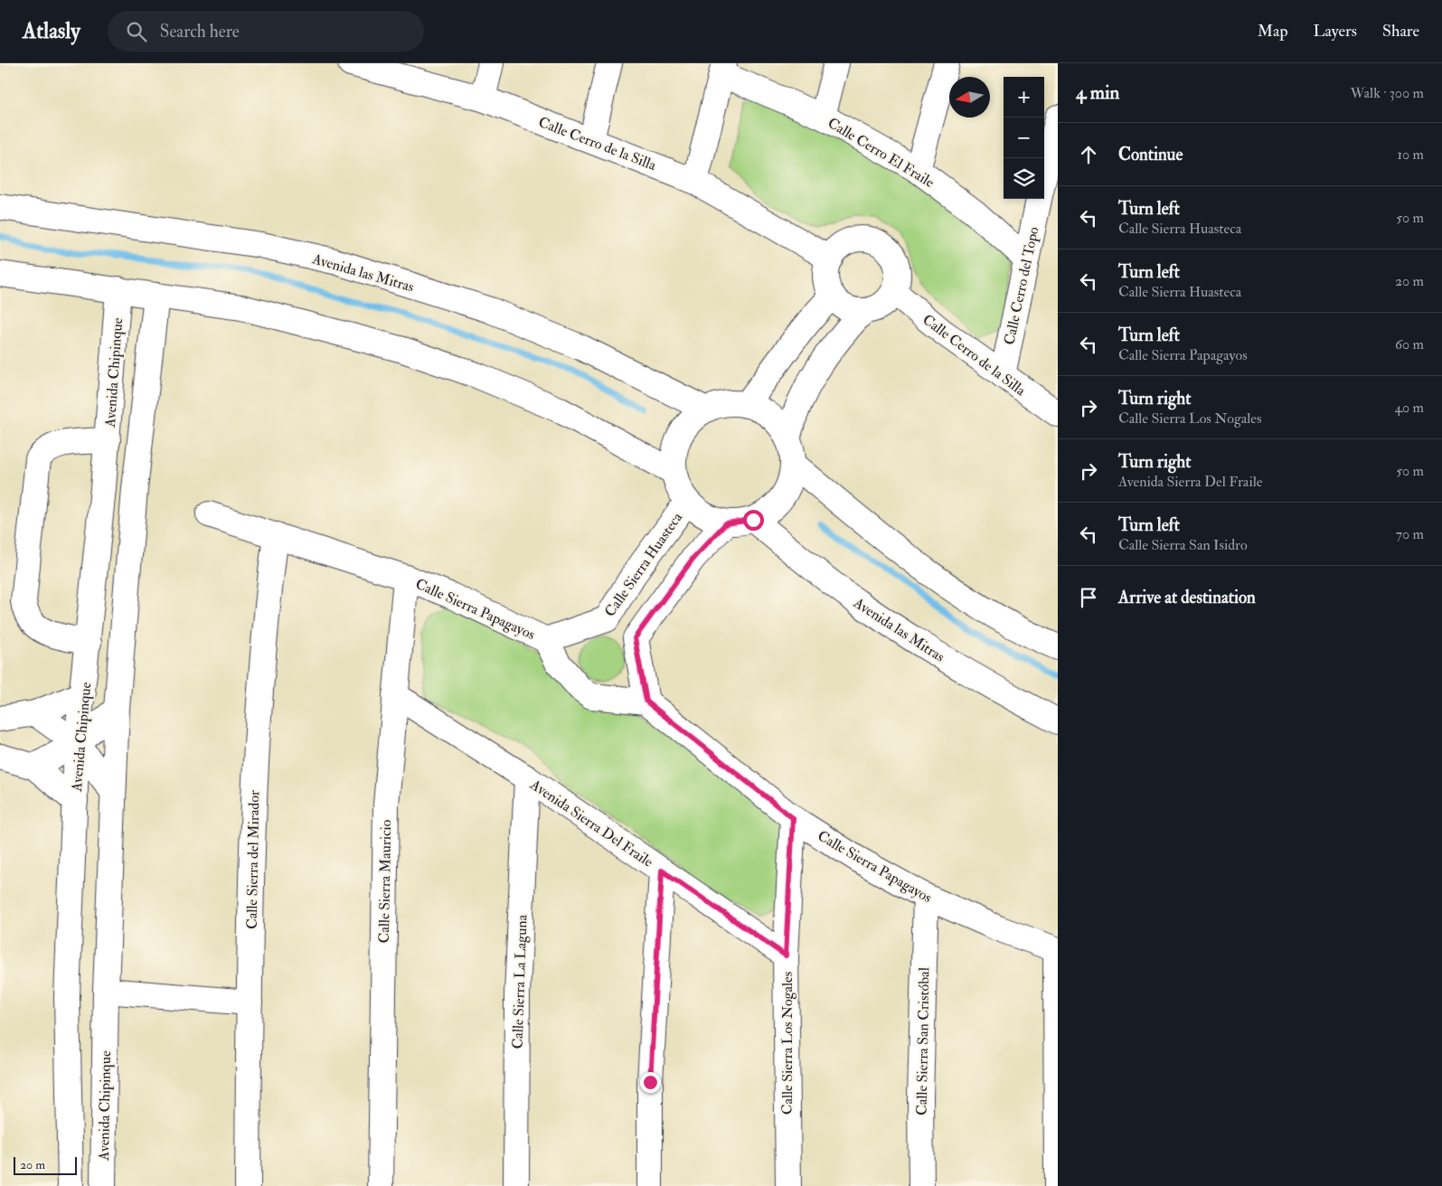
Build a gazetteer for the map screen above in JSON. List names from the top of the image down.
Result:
{
  "streets": {
    "street": [
      "Calle Cerro de la Silla",
      "Calle Cerro El Fraile",
      "Avenida las Mitras",
      "Calle Cerro del Topo",
      "Avenida Chipinque",
      "Calle Sierra Huasteca",
      "Calle Sierra Papagayos",
      "Avenida Sierra Del Fraile",
      "Calle Sierra del Mirador",
      "Calle Sierra Mauricio",
      "Calle Sierra La Laguna",
      "Calle Sierra San Cristóbal",
      "Calle Sierra Los Nogales"
    ]
  },
  "crossings": [
    ["Calle Cerro de la Silla", "Calle Cerro del Topo"],
    ["Calle Cerro El Fraile", "Calle Cerro del Topo"],
    ["Avenida las Mitras", "Calle Sierra Huasteca"],
    ["Calle Sierra Huasteca", "Calle Sierra Papagayos"],
    ["Calle Sierra Papagayos", "Calle Sierra del Mirador"],
    ["Calle Sierra Papagayos", "Calle Sierra Mauricio"],
    ["Calle Sierra Papagayos", "Calle Sierra San Cristóbal"],
    ["Calle Sierra Papagayos", "Calle Sierra Los Nogales"],
    ["Avenida Sierra Del Fraile", "Calle Sierra Mauricio"],
    ["Avenida Sierra Del Fraile", "Calle Sierra La Laguna"],
    ["Avenida Sierra Del Fraile", "Calle Sierra Los Nogales"]
  ],
  "scale_bar": "20 m",
  "north": "left",
  "page": {
    "header": "Atlasly",
    "search": "Search here",
    "nav": ["Map", "Layers", "Share"],
    "heading": ["4 min", "Walk · 300 m"],
    "map_buttons": ["+", "−"],
    "list": [
      ["Continue", "10 m"],
      ["Turn left", "Calle Sierra Huasteca", "50 m"],
      ["Turn left", "Calle Sierra Huasteca", "20 m"],
      ["Turn left", "Calle Sierra Papagayos", "60 m"],
      ["Turn right", "Calle Sierra Los Nogales", "40 m"],
      ["Turn right", "Avenida Sierra Del Fraile", "50 m"],
      ["Turn left", "Calle Sierra San Isidro", "70 m"],
      "Arrive at destination"
    ],
    "scale": "20 m"
  }
}
